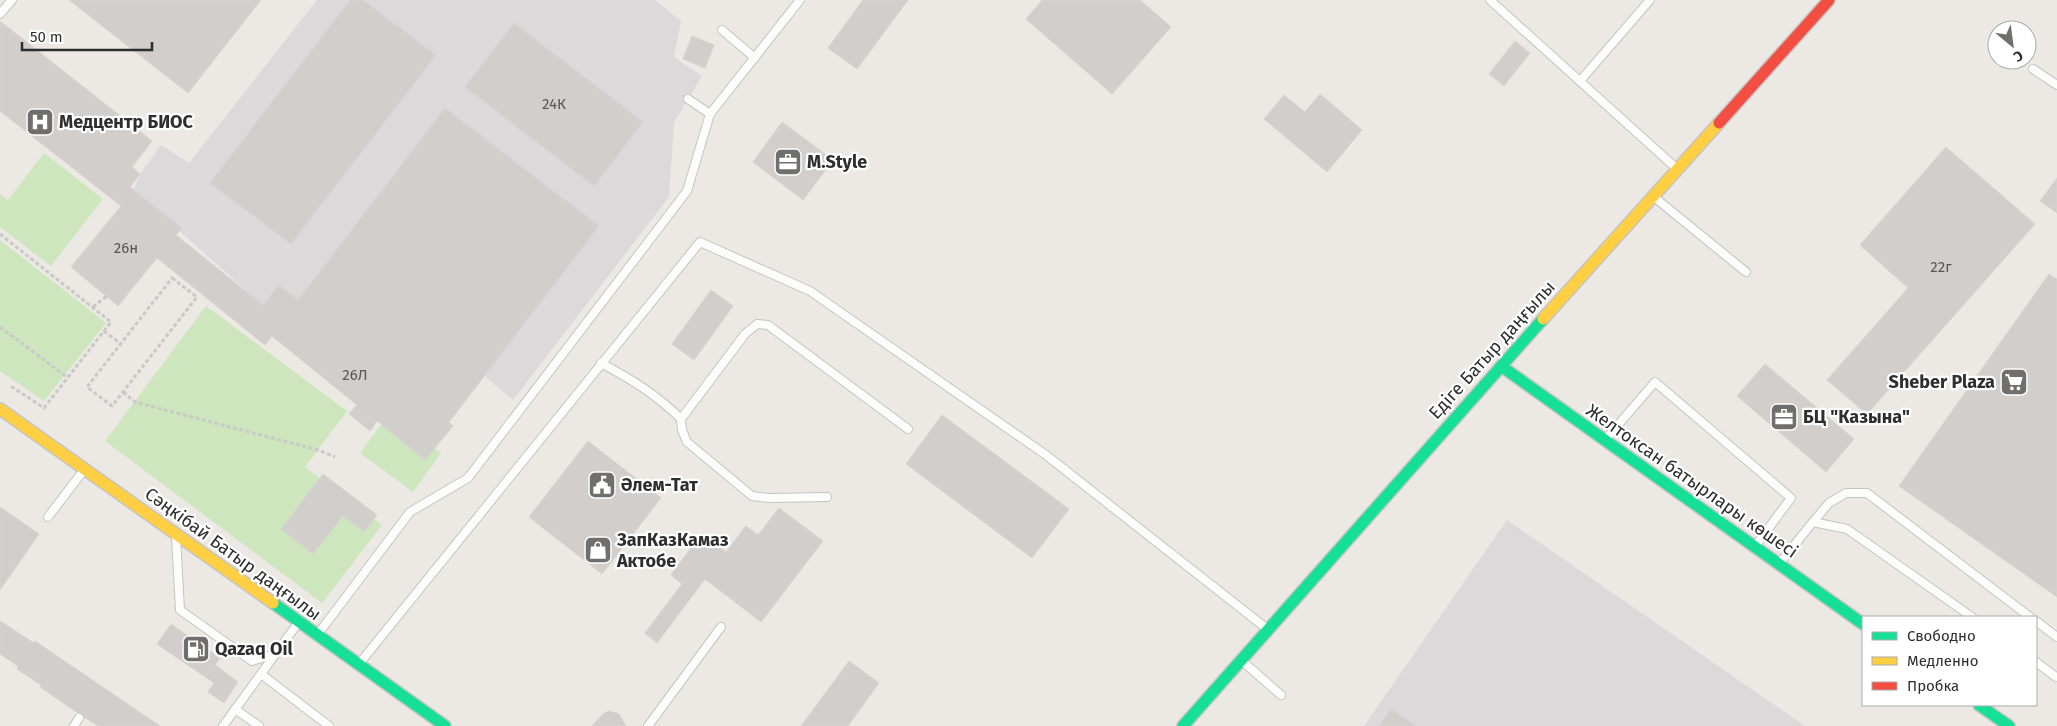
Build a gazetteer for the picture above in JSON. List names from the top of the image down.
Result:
{
  "streets": {
    "main road": ["Едіге Батыр даңғылы", "Желтоксан батырлары көшесі", "Сәңкібай Батыр даңғылы"]
  },
  "crossings": [
    ["Едіге Батыр даңғылы", "Желтоксан батырлары көшесі"]
  ],
  "places": {
    "hospital": ["Медцентр БИОС"],
    "office": ["M.Style", "БЦ \"Казына\""],
    "supermarket": ["Sheber Plaza"],
    "public building": ["Әлем-Тат"],
    "shop": ["ЗапКазКамаз Актобе"],
    "fuel station": ["Qazaq Oil"]
  },
  "house_numbers": [
    "24К",
    "26н",
    "22г",
    "26Л"
  ],
  "legend": ["Свободно", "Медленно", "Пробка"],
  "scale_bar": "50 m",
  "north": "bottom right"
}
